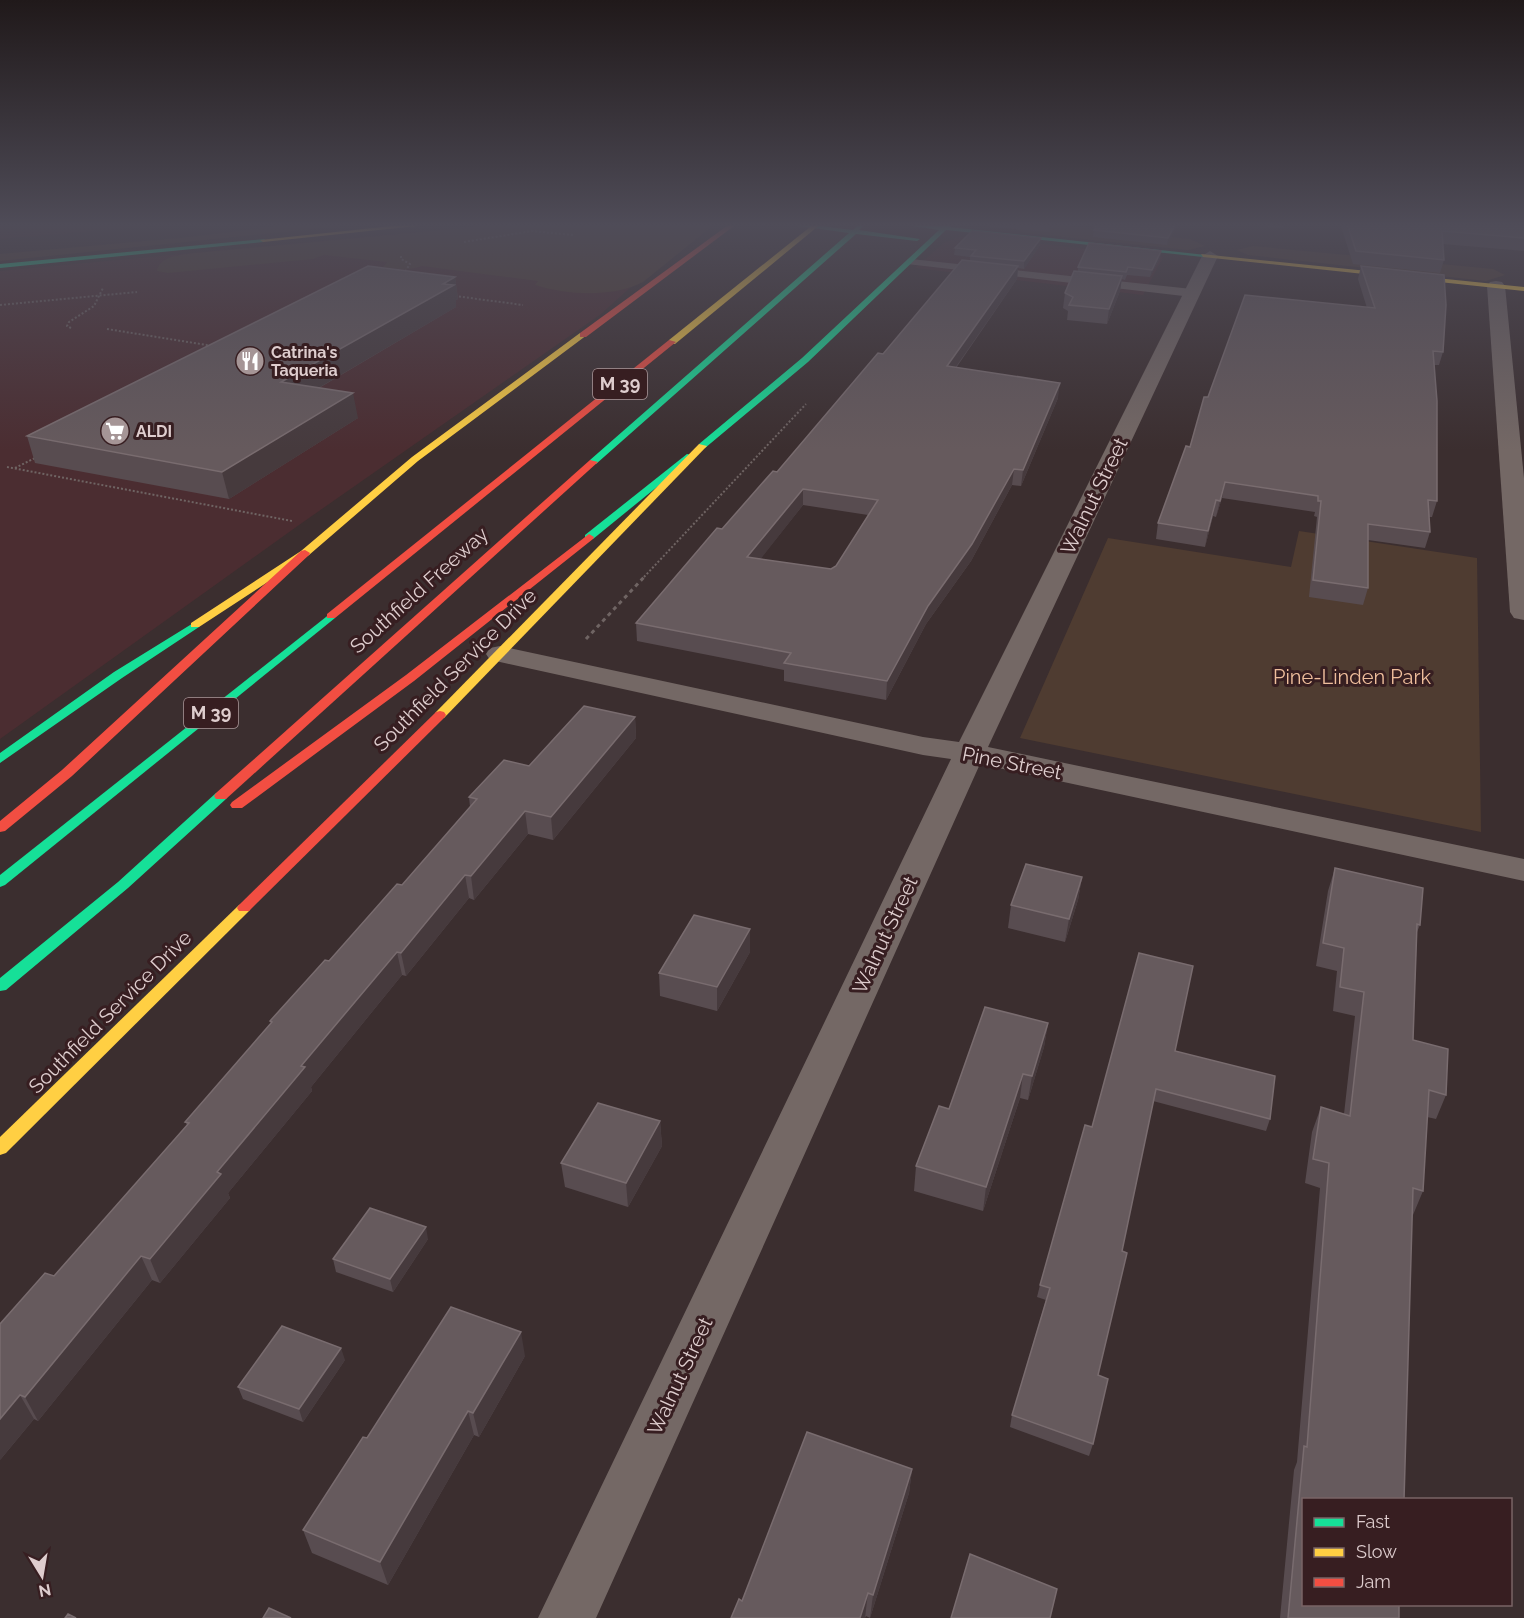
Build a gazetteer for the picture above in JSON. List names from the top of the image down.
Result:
{
  "streets": {
    "main road": ["M 39", "Southfield Freeway", "Southfield Service Drive"],
    "street": ["Walnut Street", "Pine Street"]
  },
  "crossings": [
    ["Walnut Street", "Pine Street"],
    ["Southfield Service Drive", "Pine Street"]
  ],
  "parks": ["Pine-Linden Park"],
  "places": {
    "restaurant": ["Catrina's Taqueria"],
    "supermarket": ["ALDI"]
  },
  "legend": ["Fast", "Slow", "Jam"],
  "north": "bottom"
}
